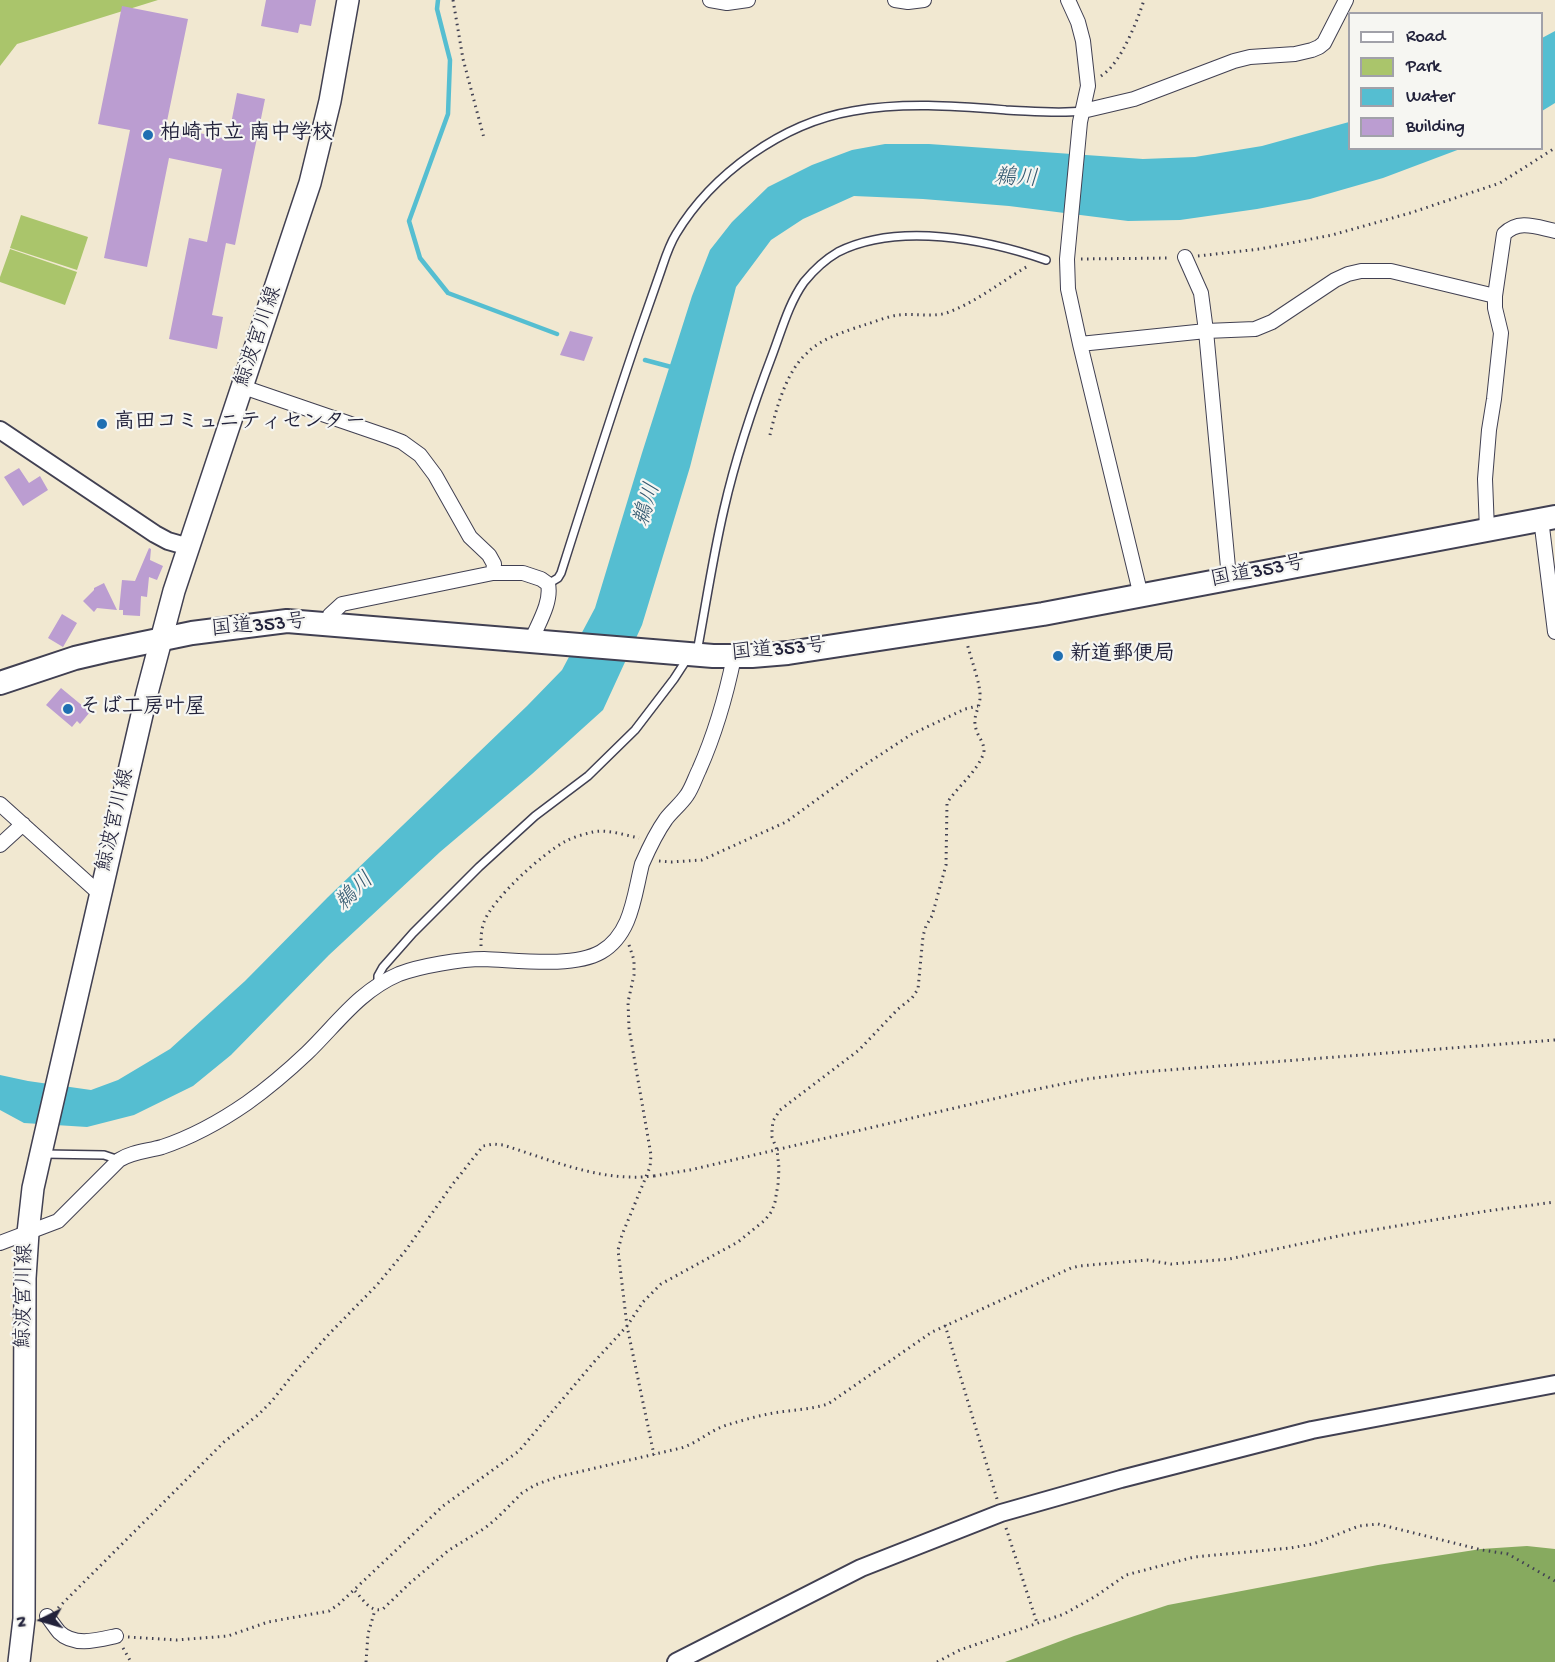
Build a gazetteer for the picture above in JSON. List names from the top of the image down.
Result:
{
  "streets": {
    "highway": ["国道353号"],
    "main road": ["鯨波宮川線"]
  },
  "crossings": [
    ["鯨波宮川線", "国道353号"]
  ],
  "water": ["鵜川"],
  "places": [
    "柏崎市立 南中学校",
    "高田コミュニティセンター",
    "新道郵便局",
    "そば工房叶屋"
  ],
  "legend": [
    "Road",
    "Park",
    "Water",
    "Building"
  ],
  "north": "left"
}
